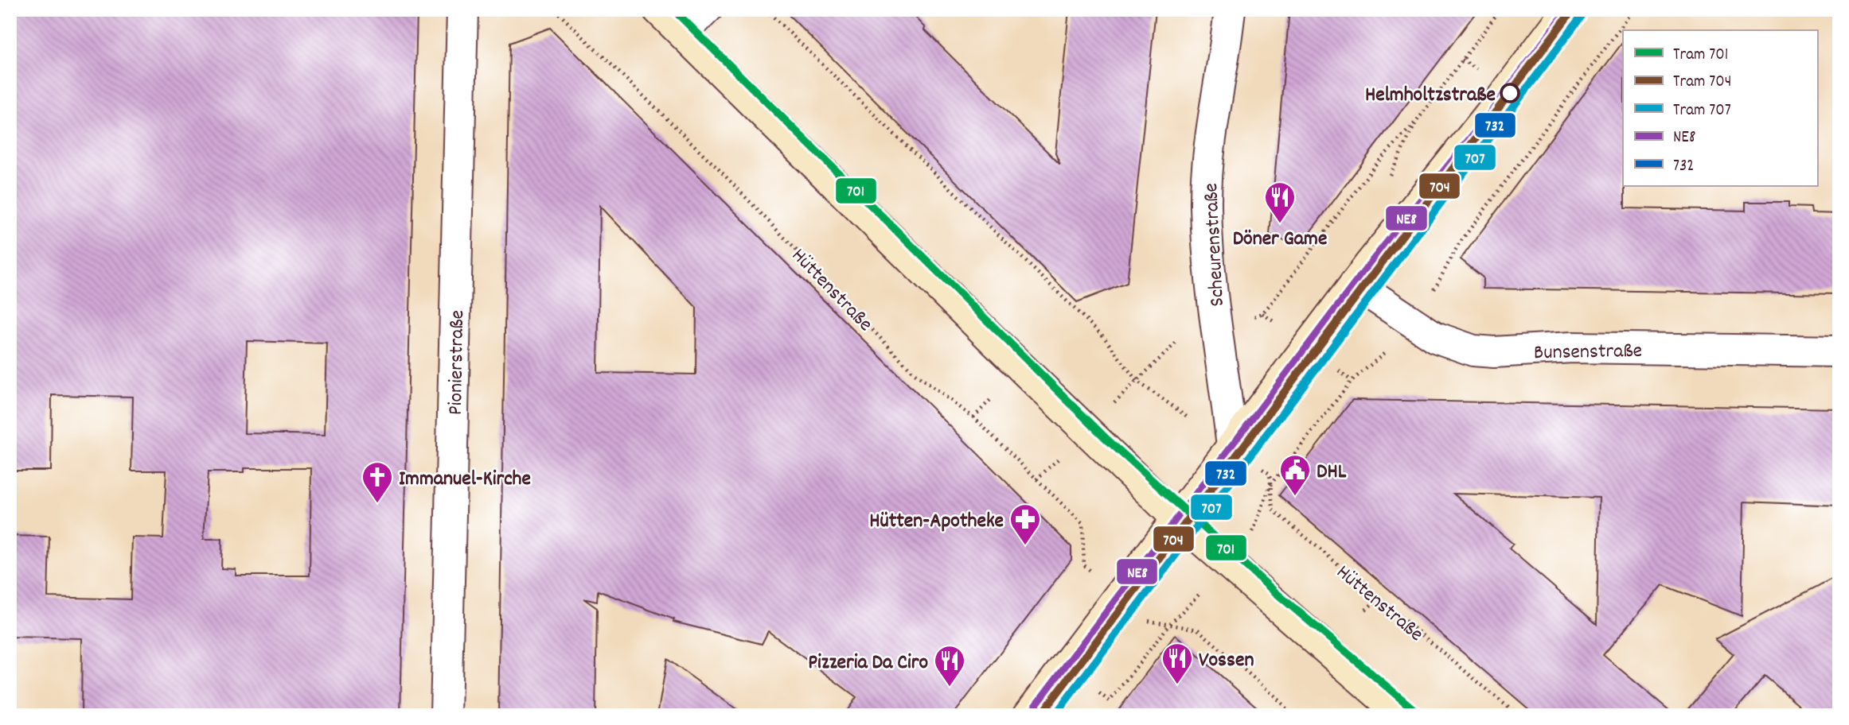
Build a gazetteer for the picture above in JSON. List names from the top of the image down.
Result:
{
  "streets": {
    "street": ["Scheurenstraße", "Bunsenstraße", "Pionierstraße"],
    "path": ["Hüttenstraße"]
  },
  "places": {
    "other": ["Helmholtzstraße"],
    "restaurant": ["Döner Game", "Vossen", "Pizzeria Da Ciro"],
    "public building": ["DHL"],
    "church": ["Immanuel-Kirche"],
    "pharmacy": ["Hütten-Apotheke"]
  },
  "lines": [
    "tram line 701",
    "tram line 704",
    "transit line NE8",
    "tram line 707",
    "transit line 732"
  ],
  "legend": [
    "Tram 701",
    "Tram 704",
    "Tram 707",
    "NE8",
    "732"
  ]
}
